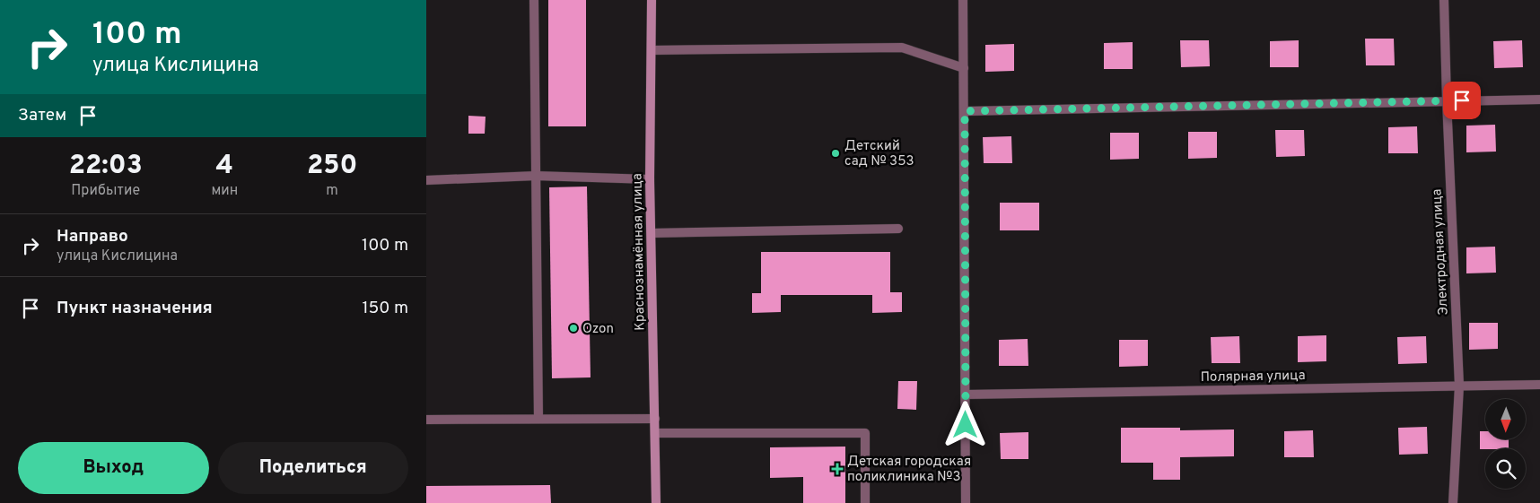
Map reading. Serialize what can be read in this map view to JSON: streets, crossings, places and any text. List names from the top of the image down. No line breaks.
{"streets":{"street":["Краснознамённая улица","Электродная улица","Полярная улица"]},"crossings":[["Электродная улица","Полярная улица"]],"places":{"other":["Детский сад № 353","Ozon"],"health":["Детская городская поликлиника №3"]},"north":"bottom","page":{"turn":["100 m","улица Кислицина"],"then":"Затем","eta":["22:03","Прибытие","4","мин","250","m"],"list":[{"name":"Направо","note":"улица Кислицина","value":"100 m"},{"name":"Пункт назначения","value":"150 m"}],"buttons":["Выход","Поделиться"]}}
